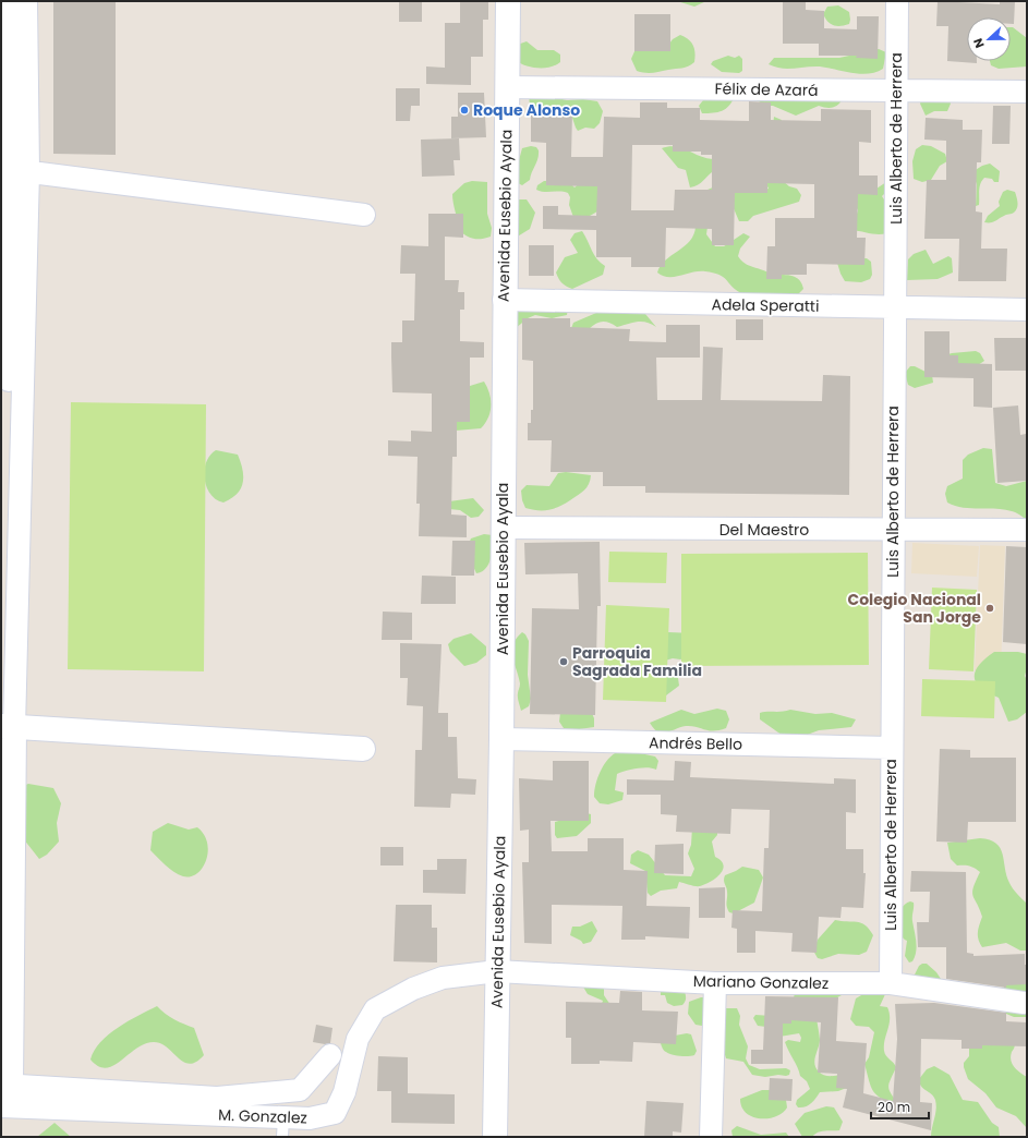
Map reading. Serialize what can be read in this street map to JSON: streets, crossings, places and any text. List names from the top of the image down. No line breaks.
{"streets":{"street":["Félix de Azará","Luis Alberto de Herrera","Avenida Eusebio Ayala","Adela Speratti","Del Maestro","Andrés Bello","Mariano Gonzalez","M. Gonzalez"]},"crossings":[["Félix de Azará","Luis Alberto de Herrera"],["Félix de Azará","Avenida Eusebio Ayala"],["Luis Alberto de Herrera","Adela Speratti"],["Luis Alberto de Herrera","Del Maestro"],["Luis Alberto de Herrera","Andrés Bello"],["Luis Alberto de Herrera","Mariano Gonzalez"],["Avenida Eusebio Ayala","Adela Speratti"],["Avenida Eusebio Ayala","Del Maestro"],["Avenida Eusebio Ayala","Andrés Bello"],["Avenida Eusebio Ayala","Mariano Gonzalez"],["Avenida Eusebio Ayala","M. Gonzalez"],["Mariano Gonzalez","M. Gonzalez"]],"places":["Roque Alonso","Colegio Nacional San Jorge","Parroquia Sagrada Familia"],"scale_bar":"20 m","north":"left"}
